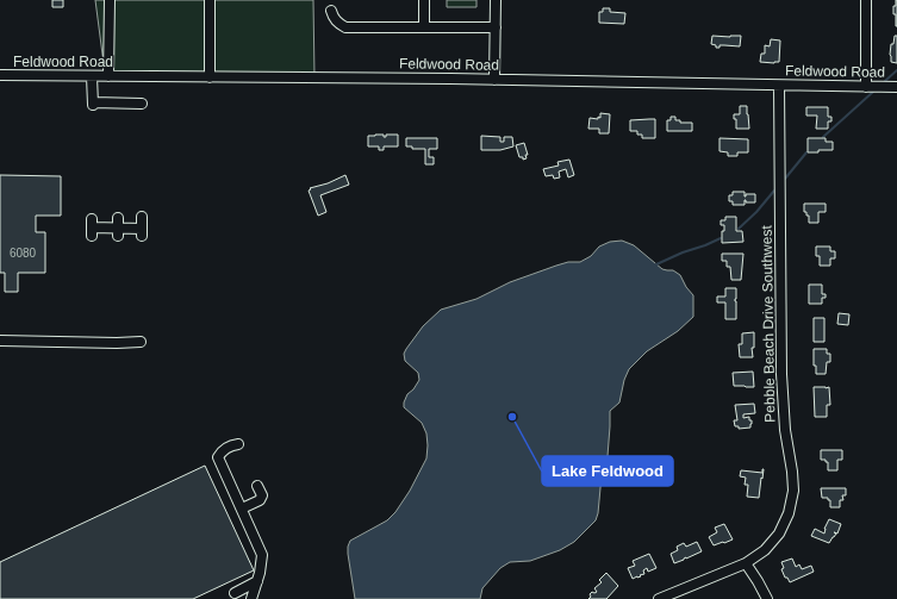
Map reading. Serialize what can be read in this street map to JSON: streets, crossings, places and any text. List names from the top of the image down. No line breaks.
{"streets":{"street":["Feldwood Road","Pebble Beach Drive Southwest"]},"crossings":[["Feldwood Road","Pebble Beach Drive Southwest"]],"places":["Lake Feldwood"],"house_numbers":["6080"]}
